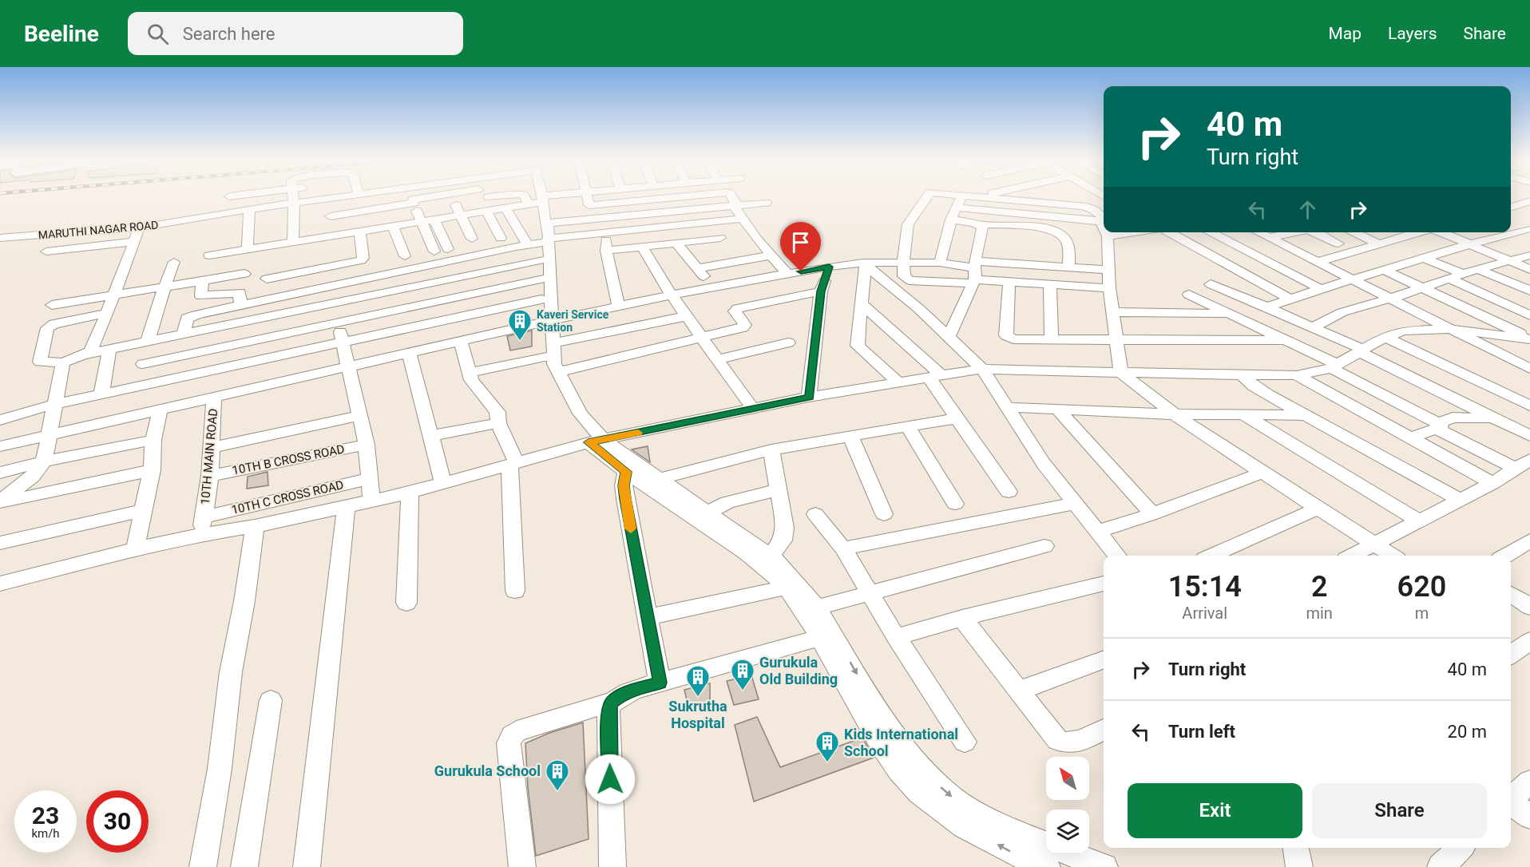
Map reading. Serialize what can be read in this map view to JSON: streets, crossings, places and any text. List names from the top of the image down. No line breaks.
{"streets":{"street":["MARUTHI NAGAR ROAD","10TH MAIN ROAD","10TH B CROSS ROAD","10TH C CROSS ROAD"]},"crossings":[["10TH MAIN ROAD","10TH B CROSS ROAD"],["10TH MAIN ROAD","10TH C CROSS ROAD"]],"places":{"building":["Kaveri Service Station","Gurukula Old Building","Sukrutha Hospital","Kids International School","Gurukula School"]},"north":"top left","page":{"header":"Beeline","search":"Search here","nav":["Map","Layers","Share"],"turn":["40 m","Turn right"],"eta":["15:14","Arrival","2","min","620","m"],"list":[{"name":"Turn right","value":"40 m"},{"name":"Turn left","value":"20 m"}],"buttons":["Exit","Share"],"speed":"23 km/h","limit":"30"}}
